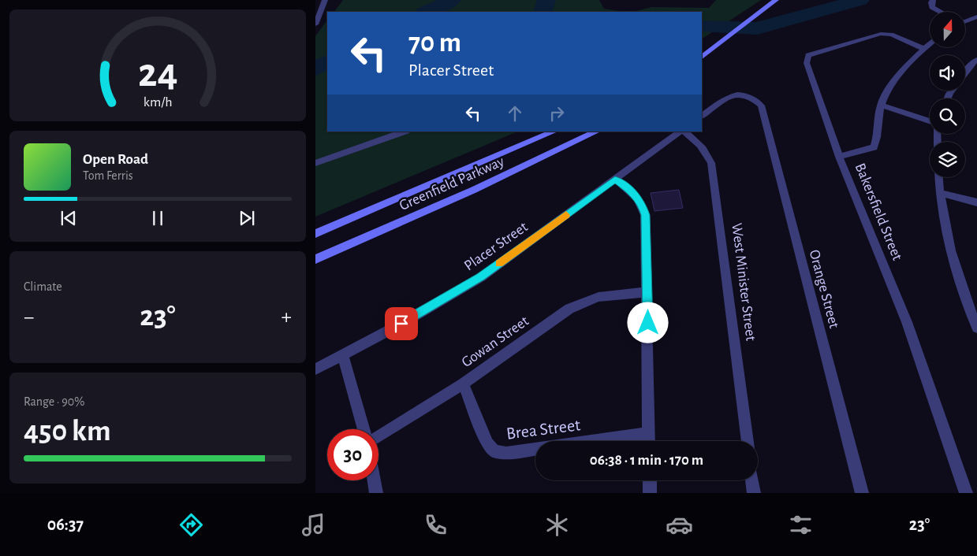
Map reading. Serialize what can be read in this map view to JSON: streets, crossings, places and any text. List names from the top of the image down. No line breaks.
{"streets":{"main road":["Greenfield Parkway"],"street":["Bakersfield Street","Placer Street","West Minister Street","Orange Street","Gowan Street","Brea Street"]},"crossings":[["Gowan Street","Brea Street"]],"north":"top","page":{"turn":["70 m","Placer Street"],"song":["Open Road","Tom Ferris"],"tile":["Climate",["Range · 90%","450 km"]],"heat":["−","23°","+"],"limit":"30","trip":"06:38 · 1 min · 170 m","tabs":["06:37","23°"],"gauge":["24","km/h"]}}
